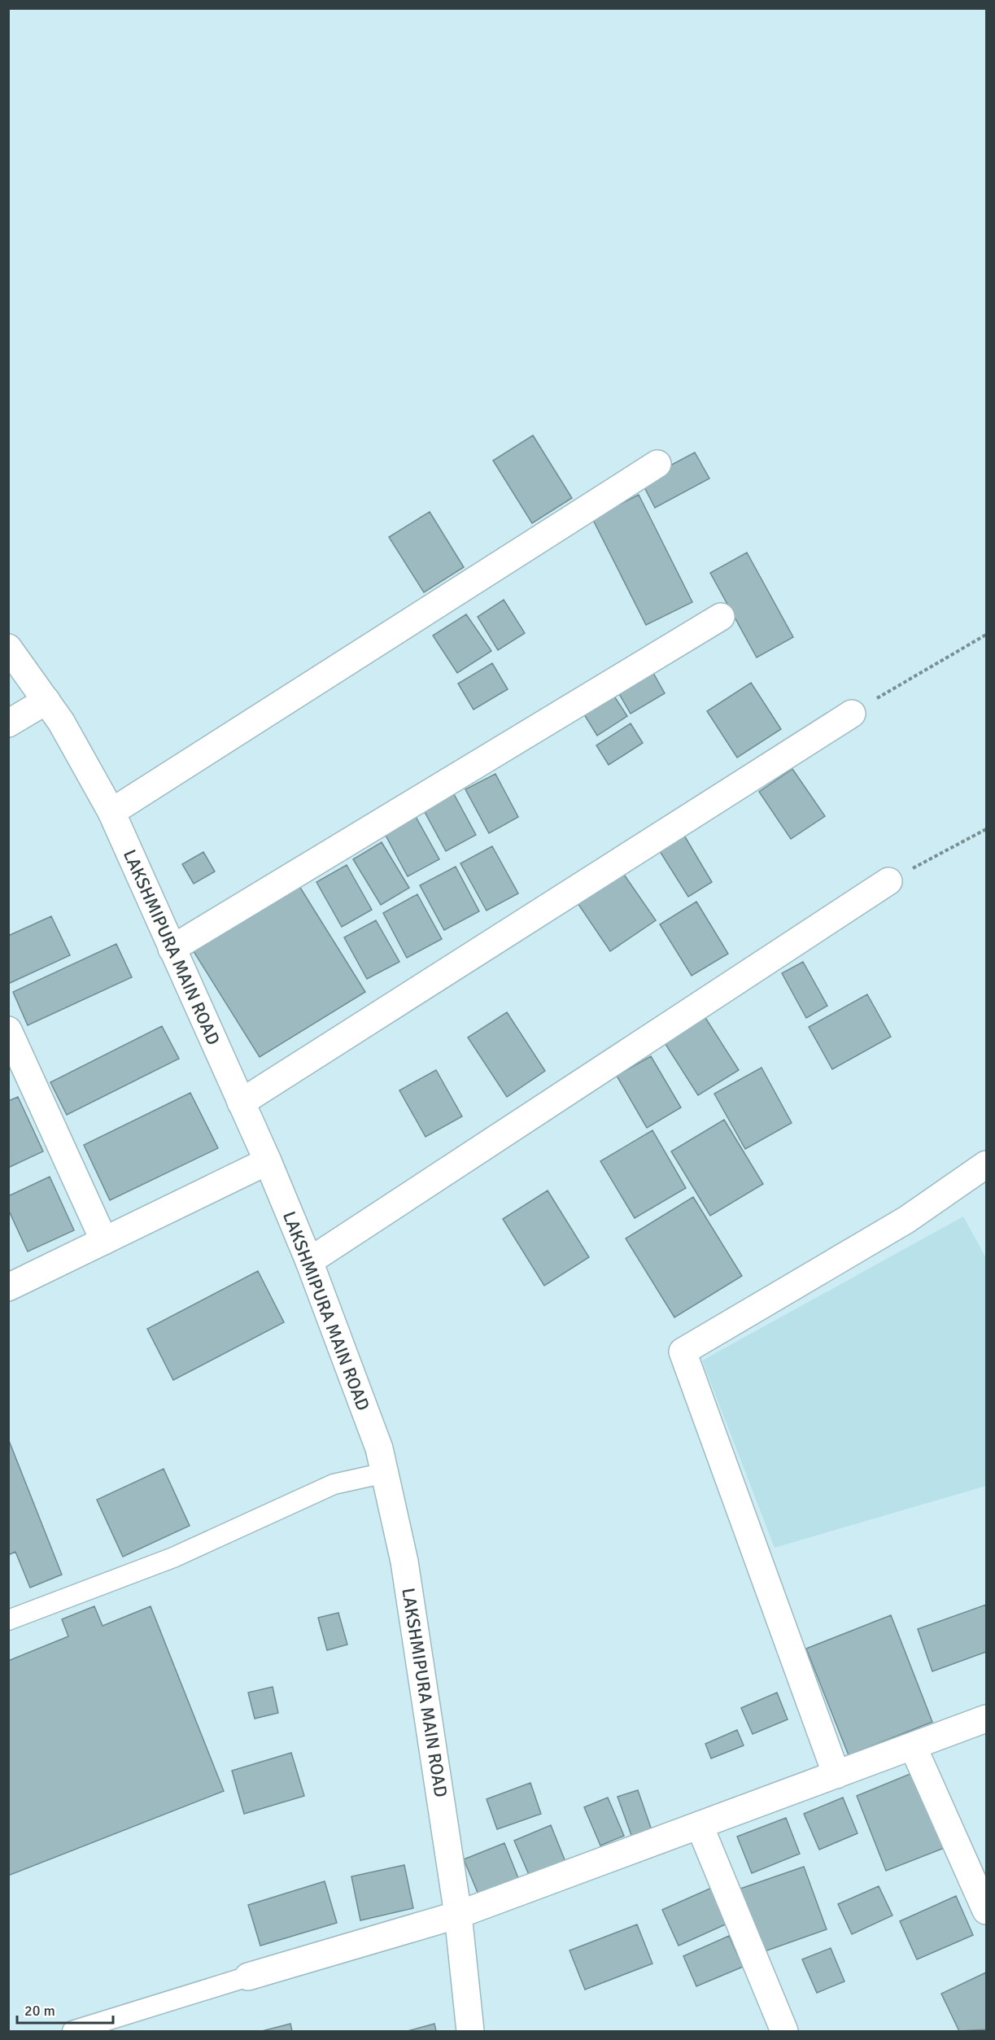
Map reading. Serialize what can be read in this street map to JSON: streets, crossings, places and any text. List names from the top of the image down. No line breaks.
{"streets":{"street":["LAKSHMIPURA MAIN ROAD"]},"scale_bar":"20 m"}
